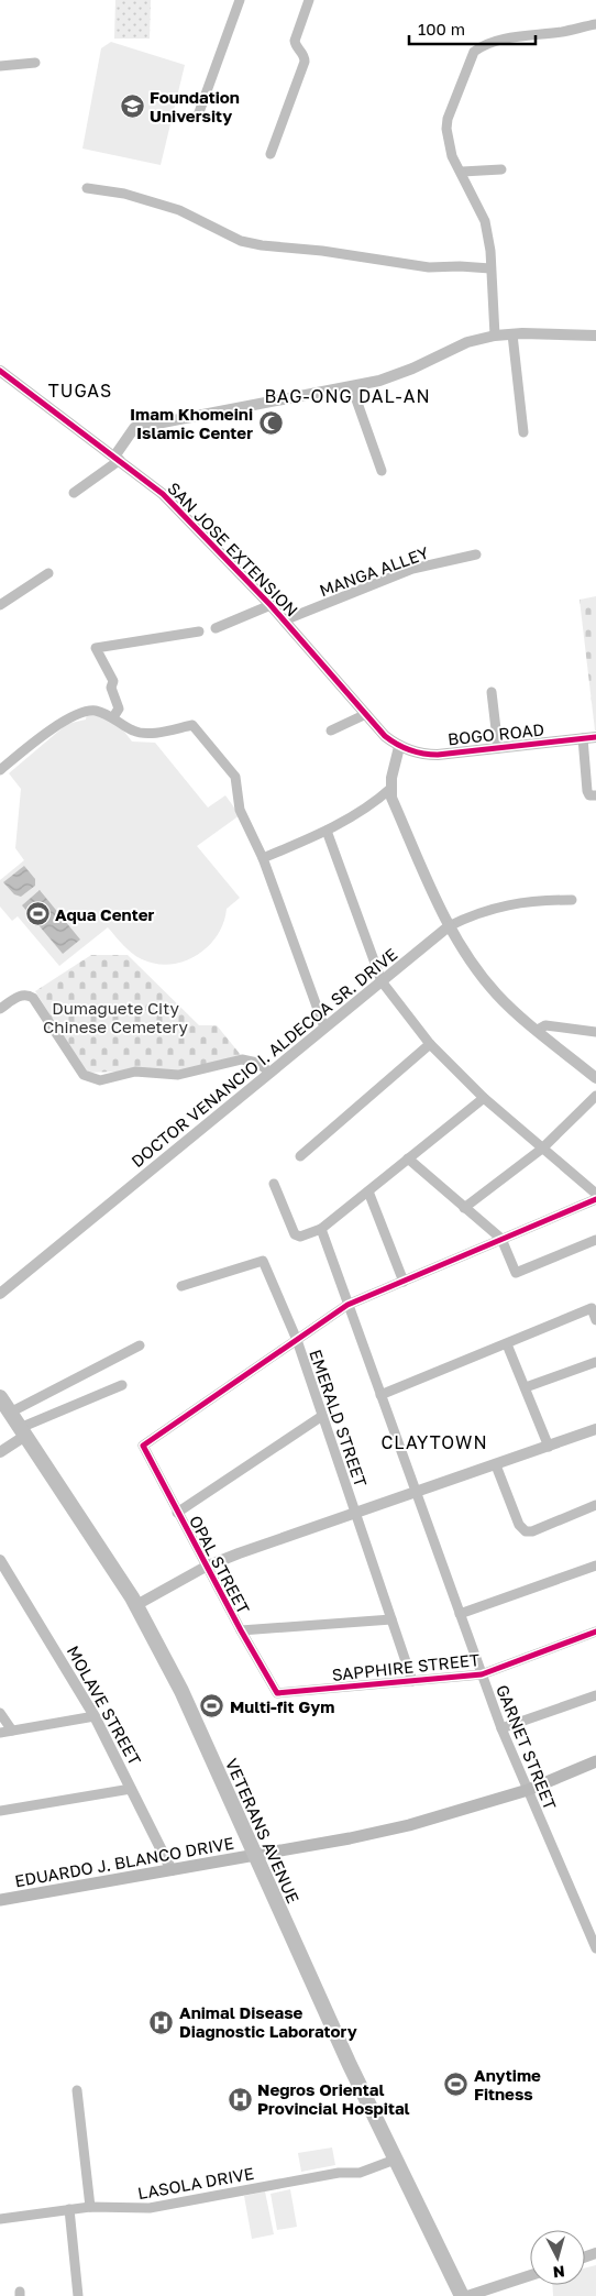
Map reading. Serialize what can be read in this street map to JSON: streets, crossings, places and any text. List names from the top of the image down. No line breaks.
{"streets":{"highway":["VETERANS AVENUE"],"main road":["EDUARDO J. BLANCO DRIVE"],"street":["SAN JOSE EXTENSION","MANGA ALLEY","BOGO ROAD","DOCTOR VENANCIO I. ALDECOA SR. DRIVE","EMERALD STREET","OPAL STREET","SAPPHIRE STREET","MOLAVE STREET","GARNET STREET","LASOLA DRIVE"]},"crossings":[["SAN JOSE EXTENSION","MANGA ALLEY"],["SAN JOSE EXTENSION","BOGO ROAD"],["EMERALD STREET","OPAL STREET"],["EMERALD STREET","SAPPHIRE STREET"],["OPAL STREET","SAPPHIRE STREET"],["SAPPHIRE STREET","GARNET STREET"],["MOLAVE STREET","EDUARDO J. BLANCO DRIVE"],["GARNET STREET","EDUARDO J. BLANCO DRIVE"],["VETERANS AVENUE","EDUARDO J. BLANCO DRIVE"],["VETERANS AVENUE","LASOLA DRIVE"]],"districts":["TUGAS","BAG-ONG DAL-AN","CLAYTOWN"],"parks":["Dumaguete City Chinese Cemetery"],"places":{"school or university":["Foundation University"],"mosque":["Imam Khomeini Islamic Center"],"sports":["Aqua Center","Multi-fit Gym","Anytime Fitness"],"hospital":["Animal Disease Diagnostic Laboratory","Negros Oriental Provincial Hospital"]},"scale_bar":"100 m","north":"bottom"}
